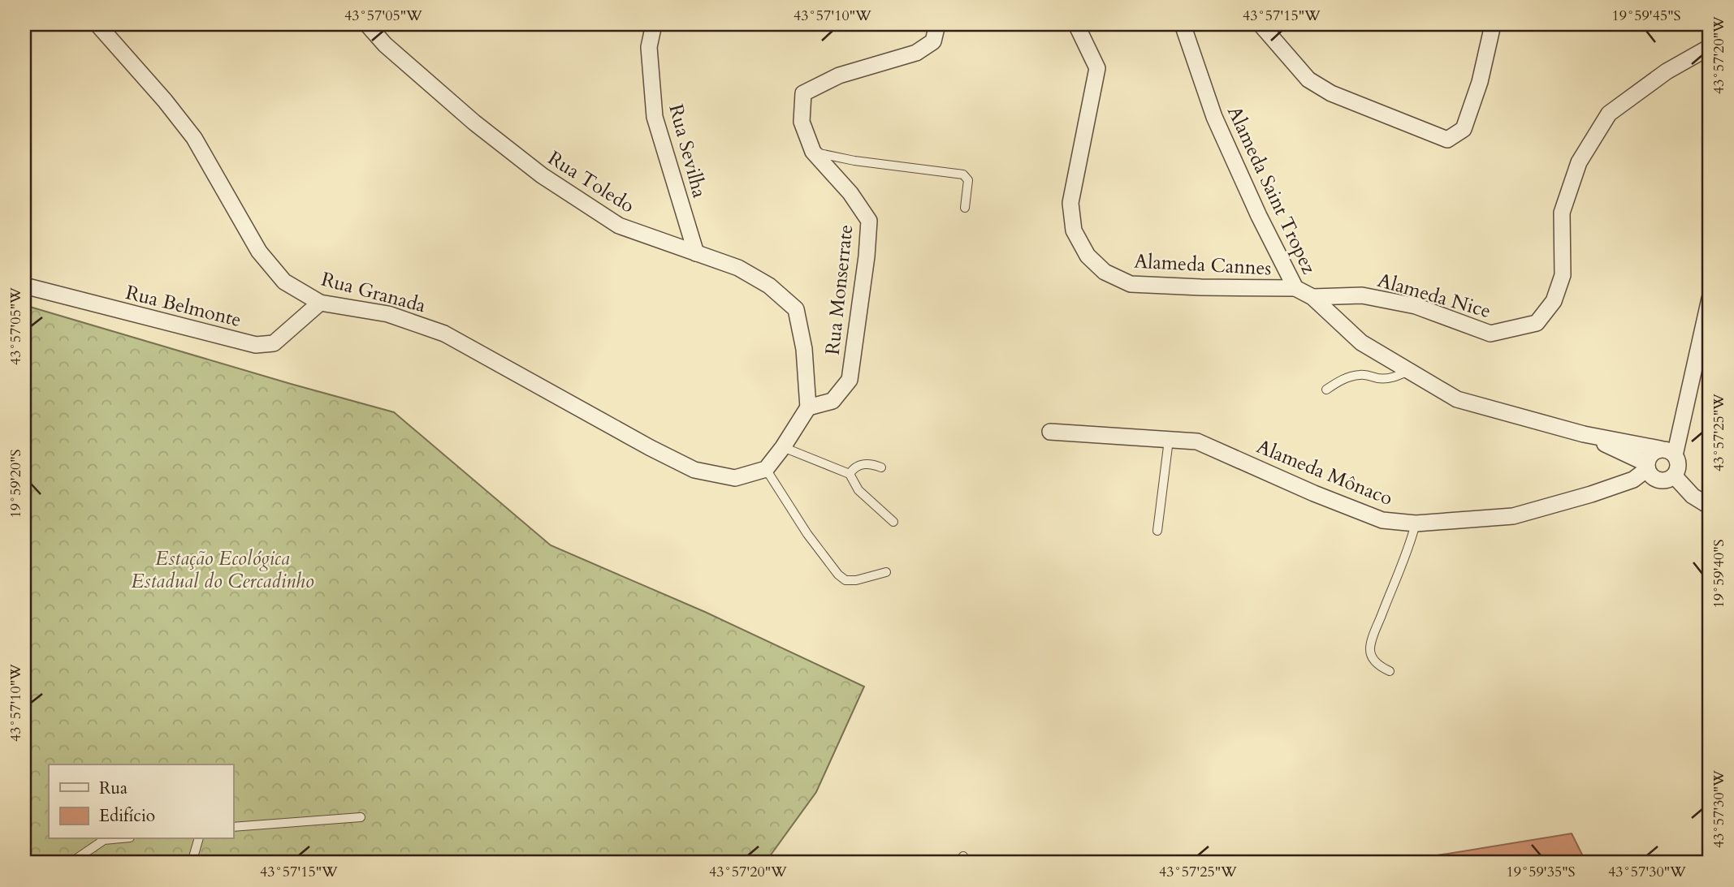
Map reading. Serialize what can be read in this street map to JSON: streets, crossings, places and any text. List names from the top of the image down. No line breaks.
{"streets":{"street":["Rua Sevilha","Rua Toledo","Alameda Saint Tropez","Alameda Cannes","Rua Monserrate","Rua Granada","Alameda Nice","Rua Belmonte","Alameda Mônaco"]},"crossings":[["Rua Sevilha","Rua Toledo"],["Rua Toledo","Rua Monserrate"],["Alameda Saint Tropez","Alameda Cannes"],["Alameda Saint Tropez","Alameda Nice"],["Alameda Saint Tropez","Alameda Mônaco"],["Rua Granada","Rua Belmonte"]],"parks":["Estação Ecológica Estadual do Cercadinho"],"legend":["Rua","Edifício"],"coordinates":["43°57'05\"W","43°57'10\"W","43°57'15\"W","19°59'45\"S","43°57'20\"W","43°57'25\"W","19°59'20\"S","19°59'40\"S","43°57'30\"W","19°59'35\"S"]}
